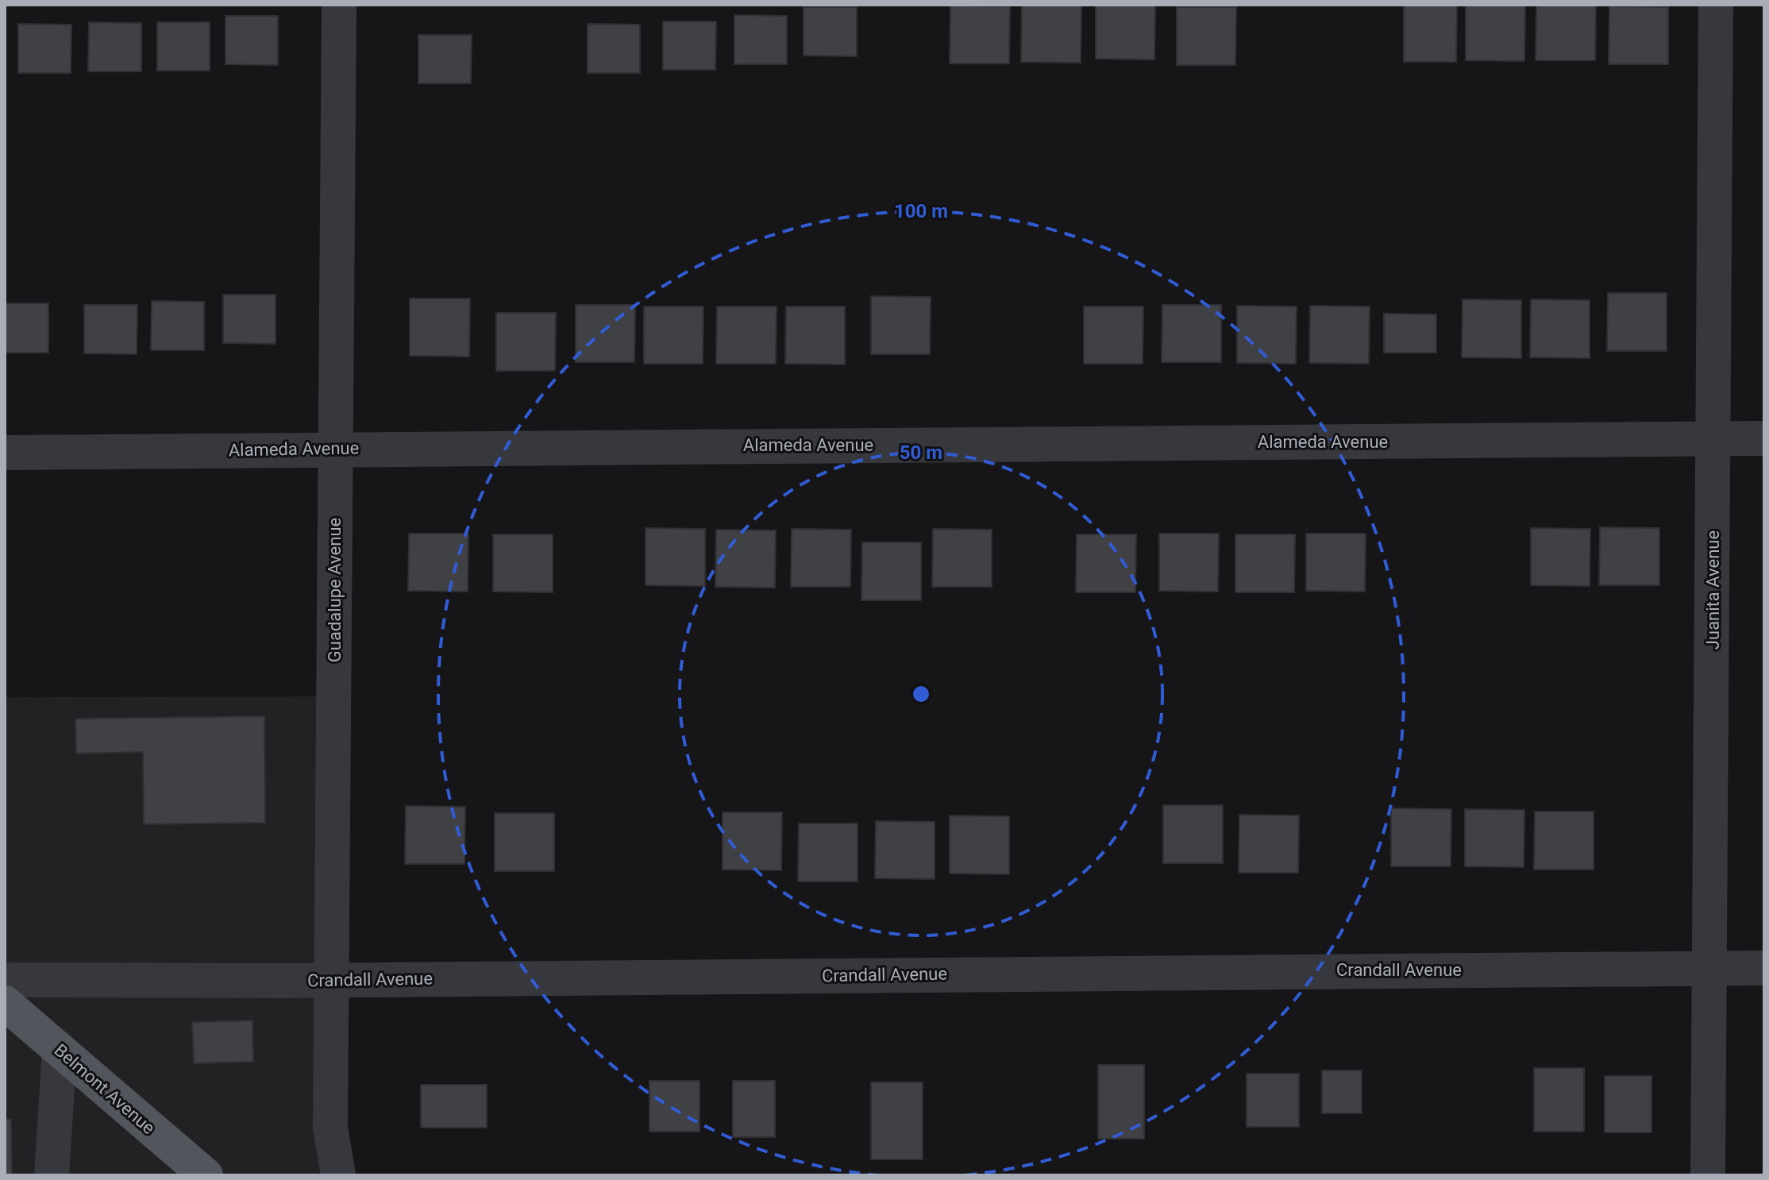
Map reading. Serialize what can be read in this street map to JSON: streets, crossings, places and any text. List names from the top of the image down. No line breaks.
{"streets":{"main road":["Belmont Avenue"],"street":["Alameda Avenue","Guadalupe Avenue","Juanita Avenue","Crandall Avenue"]},"crossings":[["Alameda Avenue","Guadalupe Avenue"],["Alameda Avenue","Juanita Avenue"],["Guadalupe Avenue","Crandall Avenue"],["Juanita Avenue","Crandall Avenue"]],"rings":["100 m","50 m"]}
